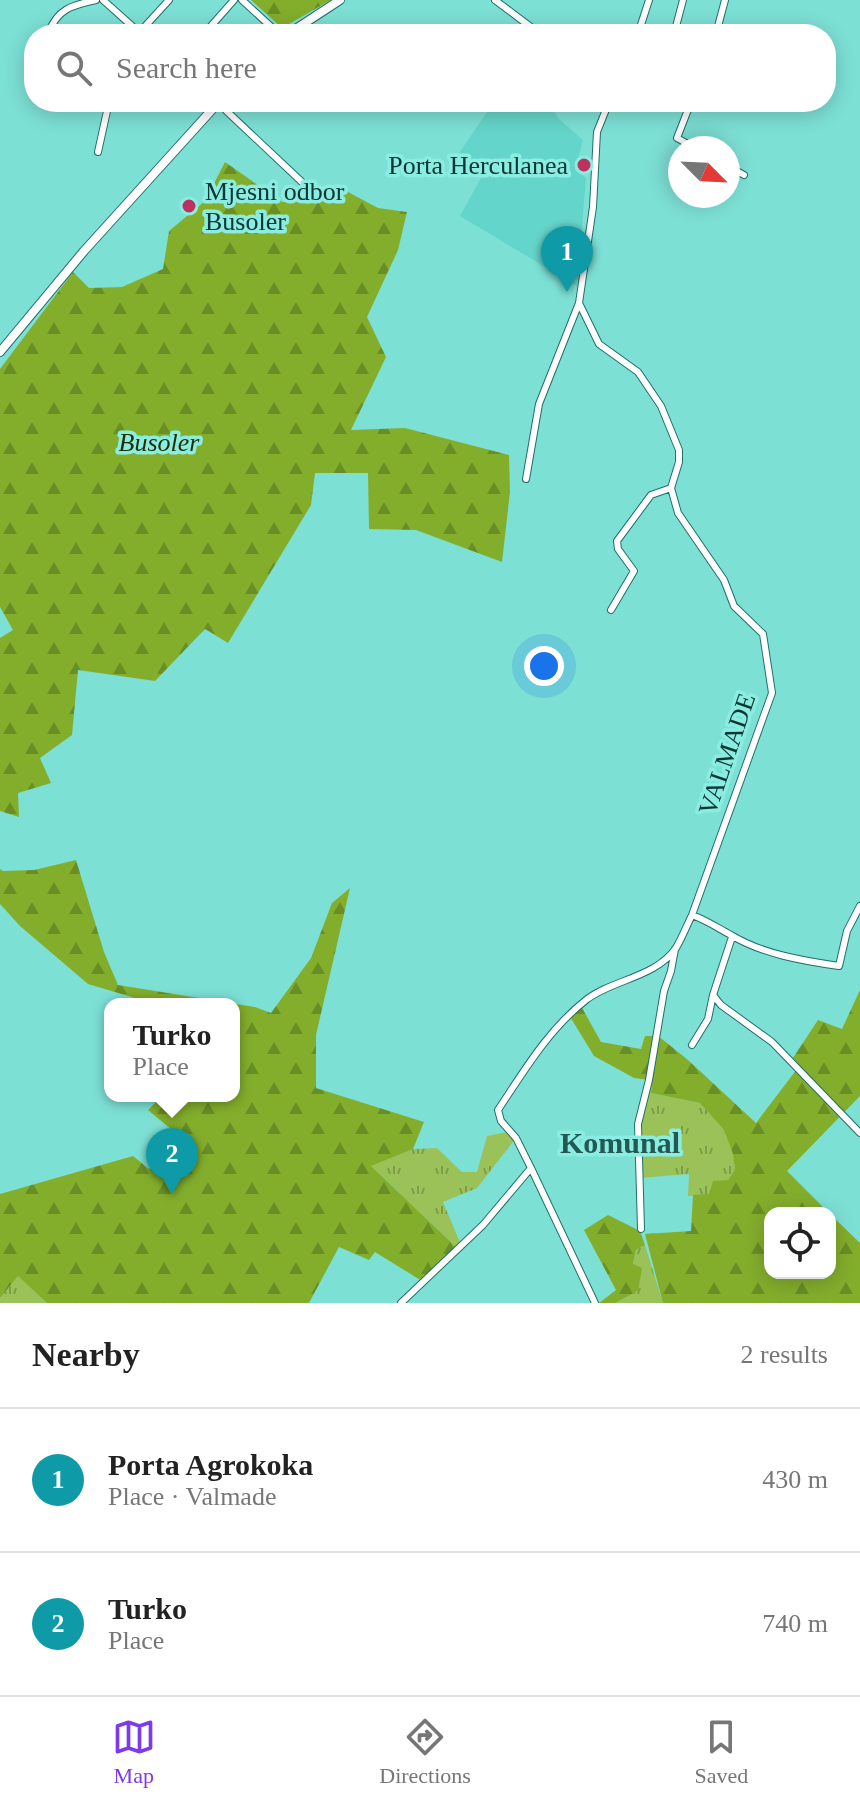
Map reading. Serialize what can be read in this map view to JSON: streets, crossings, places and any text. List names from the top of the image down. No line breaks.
{"streets":{"street":["VALMADE"]},"districts":["Komunal"],"parks":["Busoler"],"places":["Porta Herculanea","Mjesni odbor Busoler"],"north":"bottom right","page":{"search":"Search here","pins":["1","2"],"popup":["Turko","Place"],"heading":["Nearby","2 results"],"list":[{"mark":"1","name":"Porta Agrokoka","note":"Place · Valmade","value":"430 m"},{"mark":"2","name":"Turko","note":"Place","value":"740 m"}],"nav":["Map","Directions","Saved"]}}
